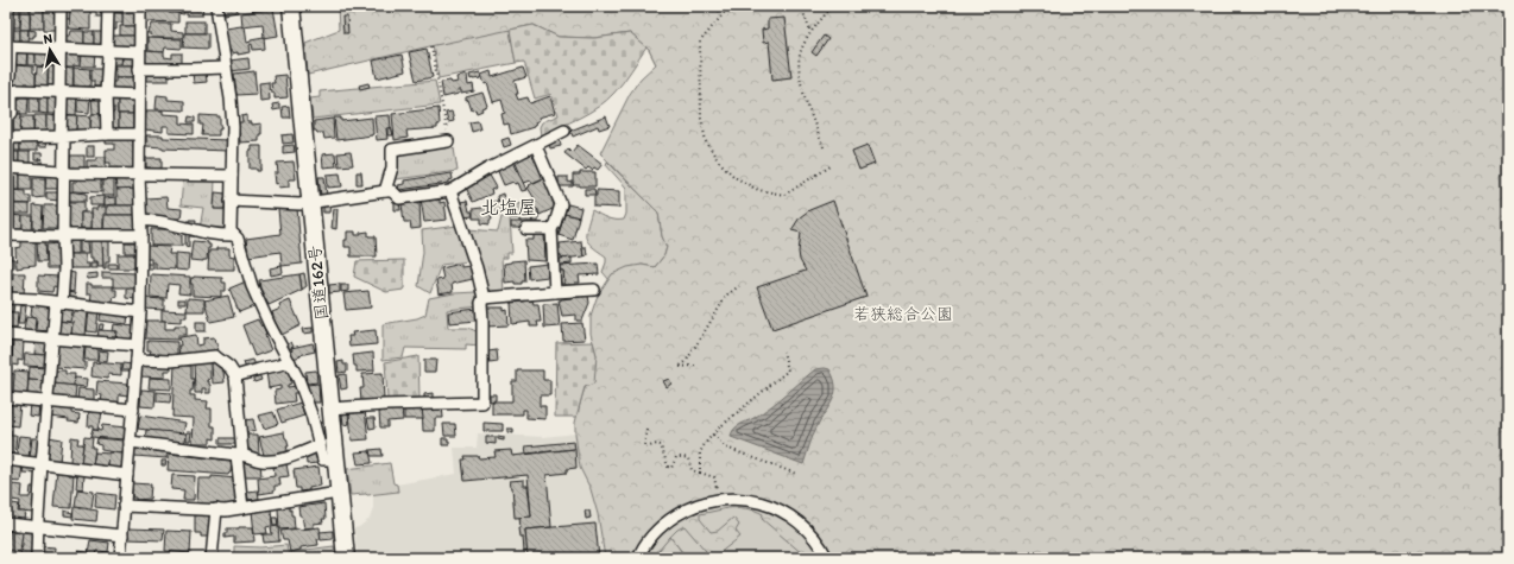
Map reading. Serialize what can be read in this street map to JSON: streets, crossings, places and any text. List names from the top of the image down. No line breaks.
{"streets":{"highway":["国道162号"]},"districts":["北塩屋"],"parks":["若狭総合公園"],"north":"top"}
